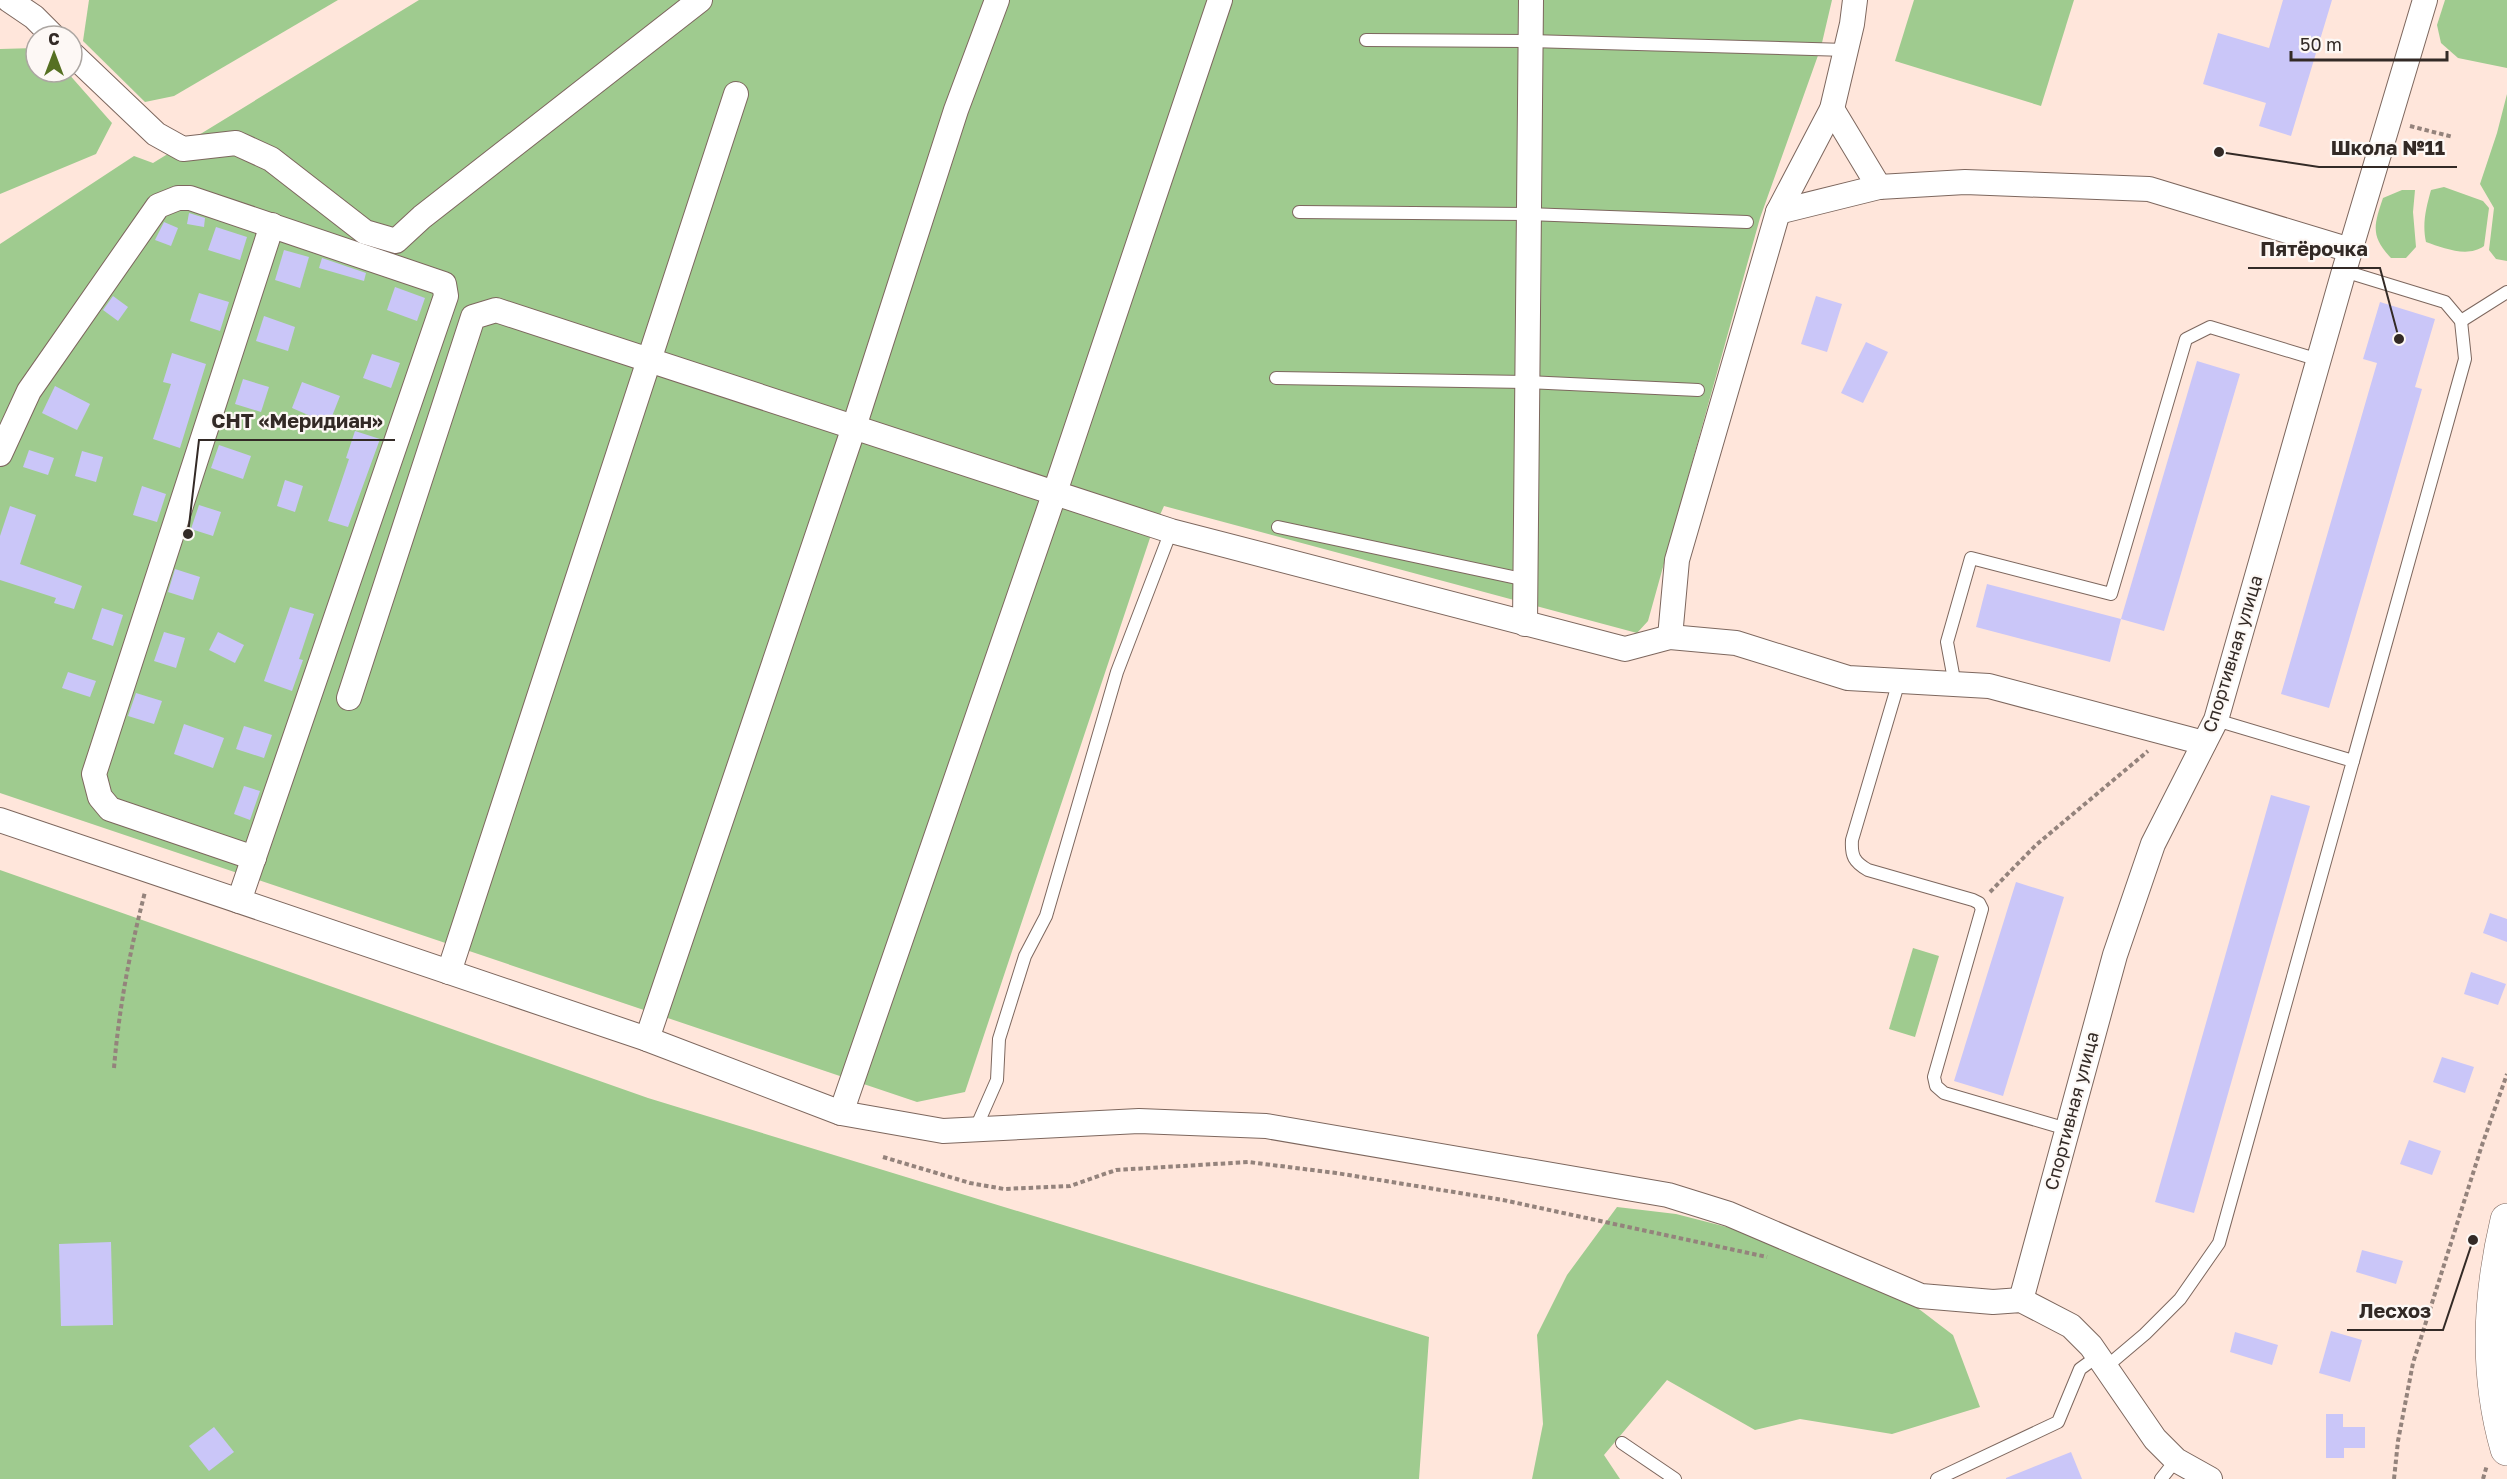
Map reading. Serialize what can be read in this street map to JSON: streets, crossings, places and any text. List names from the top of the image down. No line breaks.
{"streets":{"street":["Спортивная улица"]},"places":["Школа №11","Пятёрочка","СНТ «Меридиан»","Лесхоз"],"scale_bar":"50 m","north":"top"}
